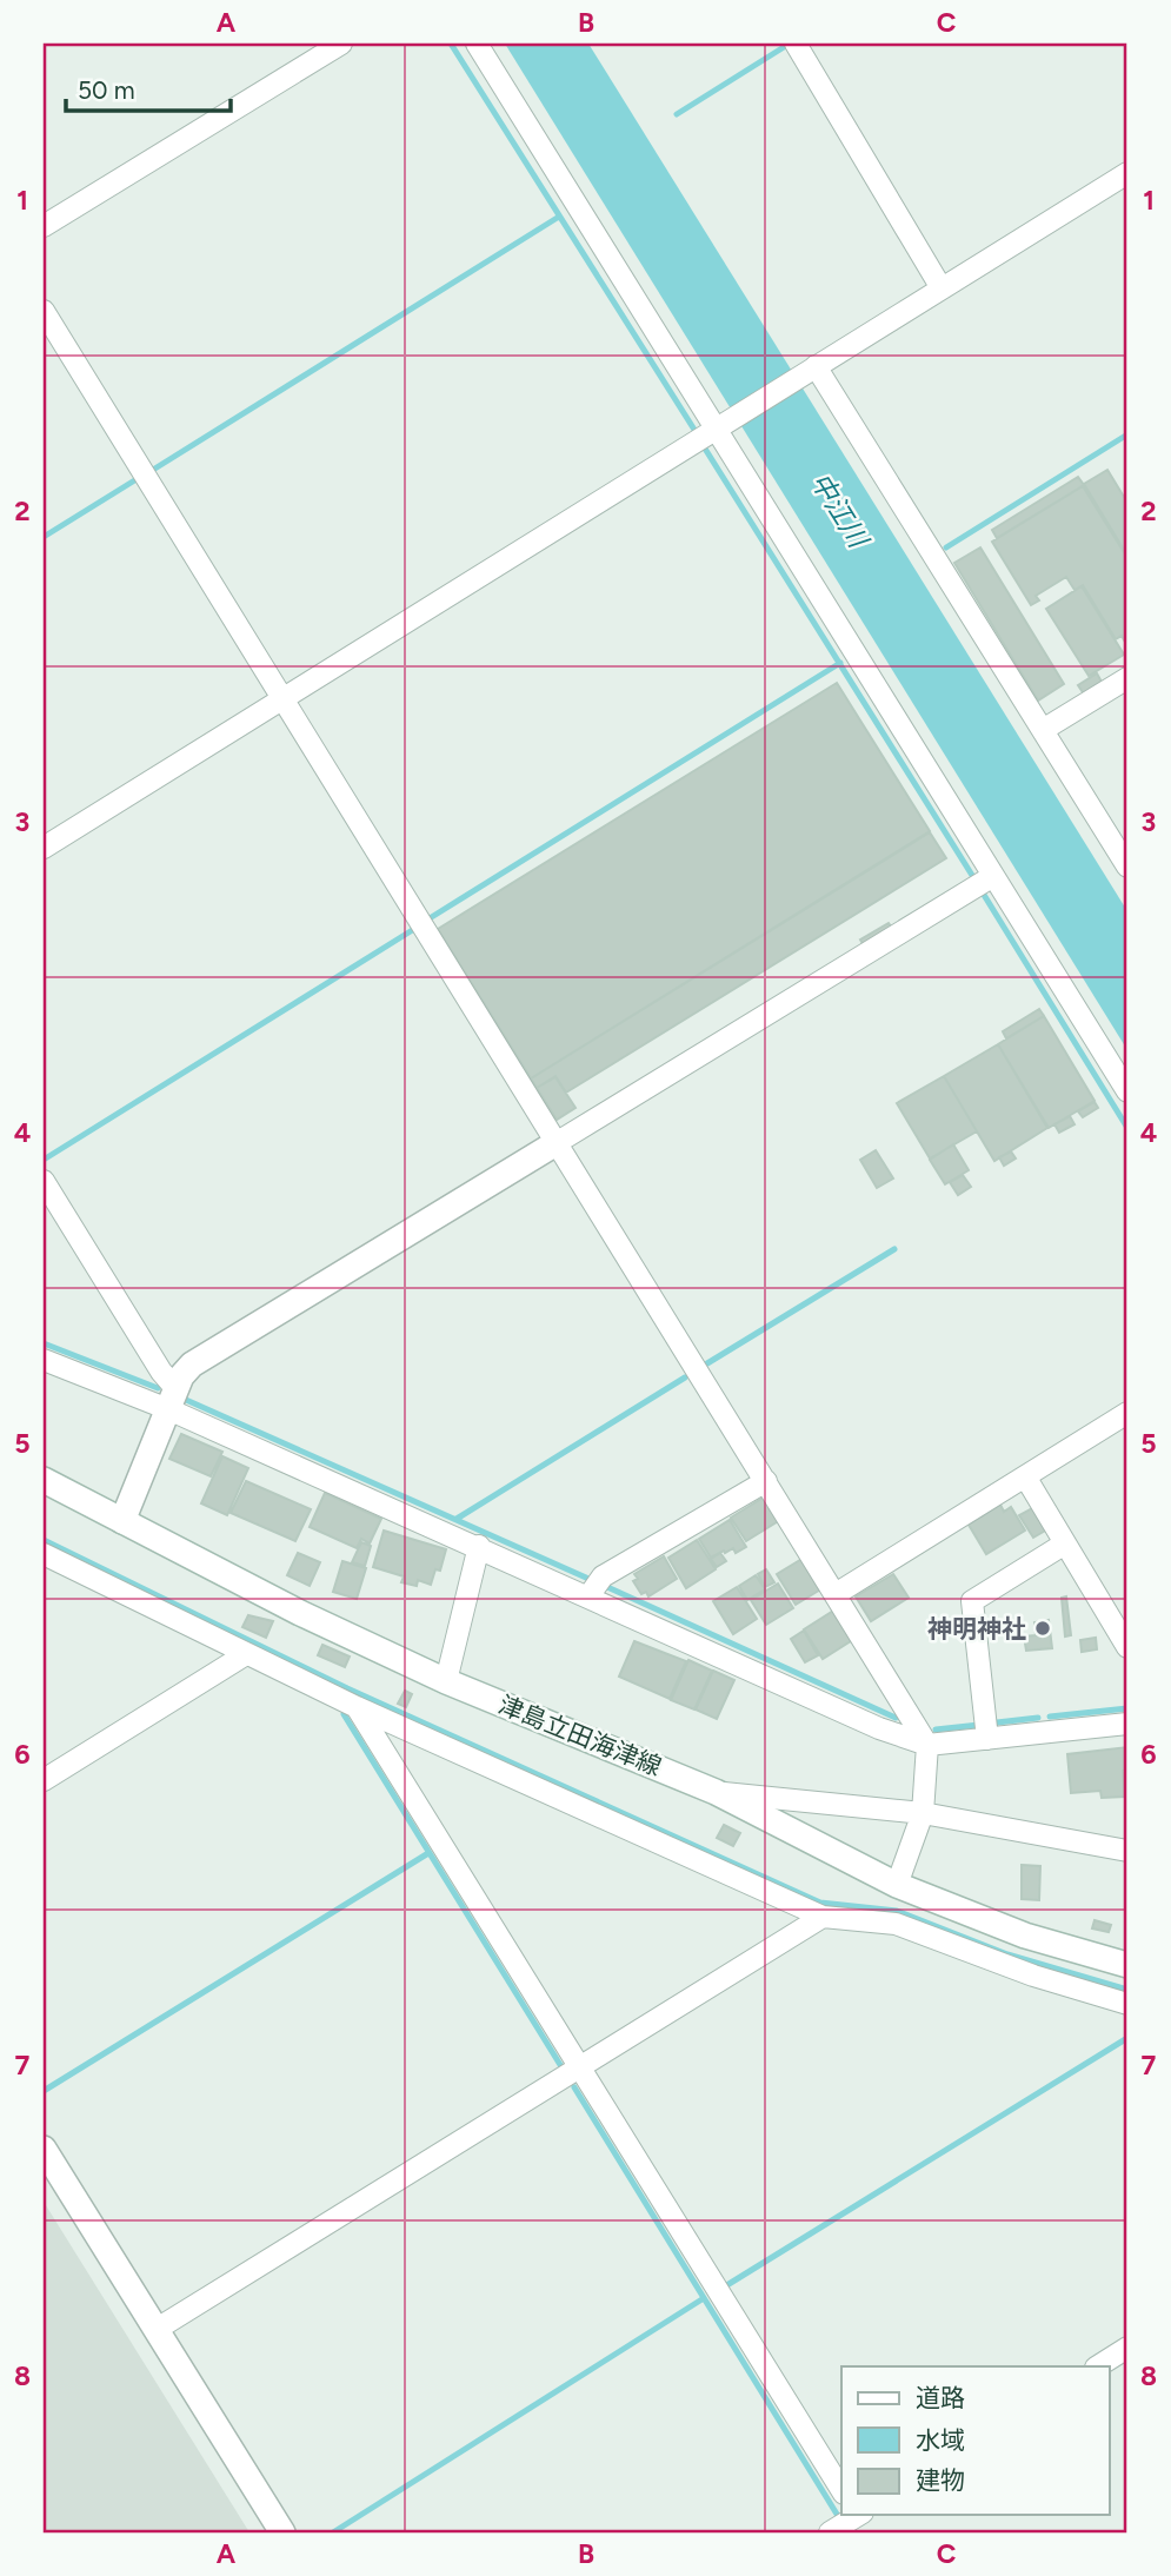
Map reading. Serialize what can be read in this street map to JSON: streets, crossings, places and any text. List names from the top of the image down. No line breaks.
{"streets":{"main road":["津島立田海津線"]},"water":["中江川"],"places":["神明神社"],"legend":["道路","水域","建物"],"scale_bar":"50 m","grid":{"columns":["A","B","C"],"rows":["1","2","3","4","5","6","7","8"]}}
